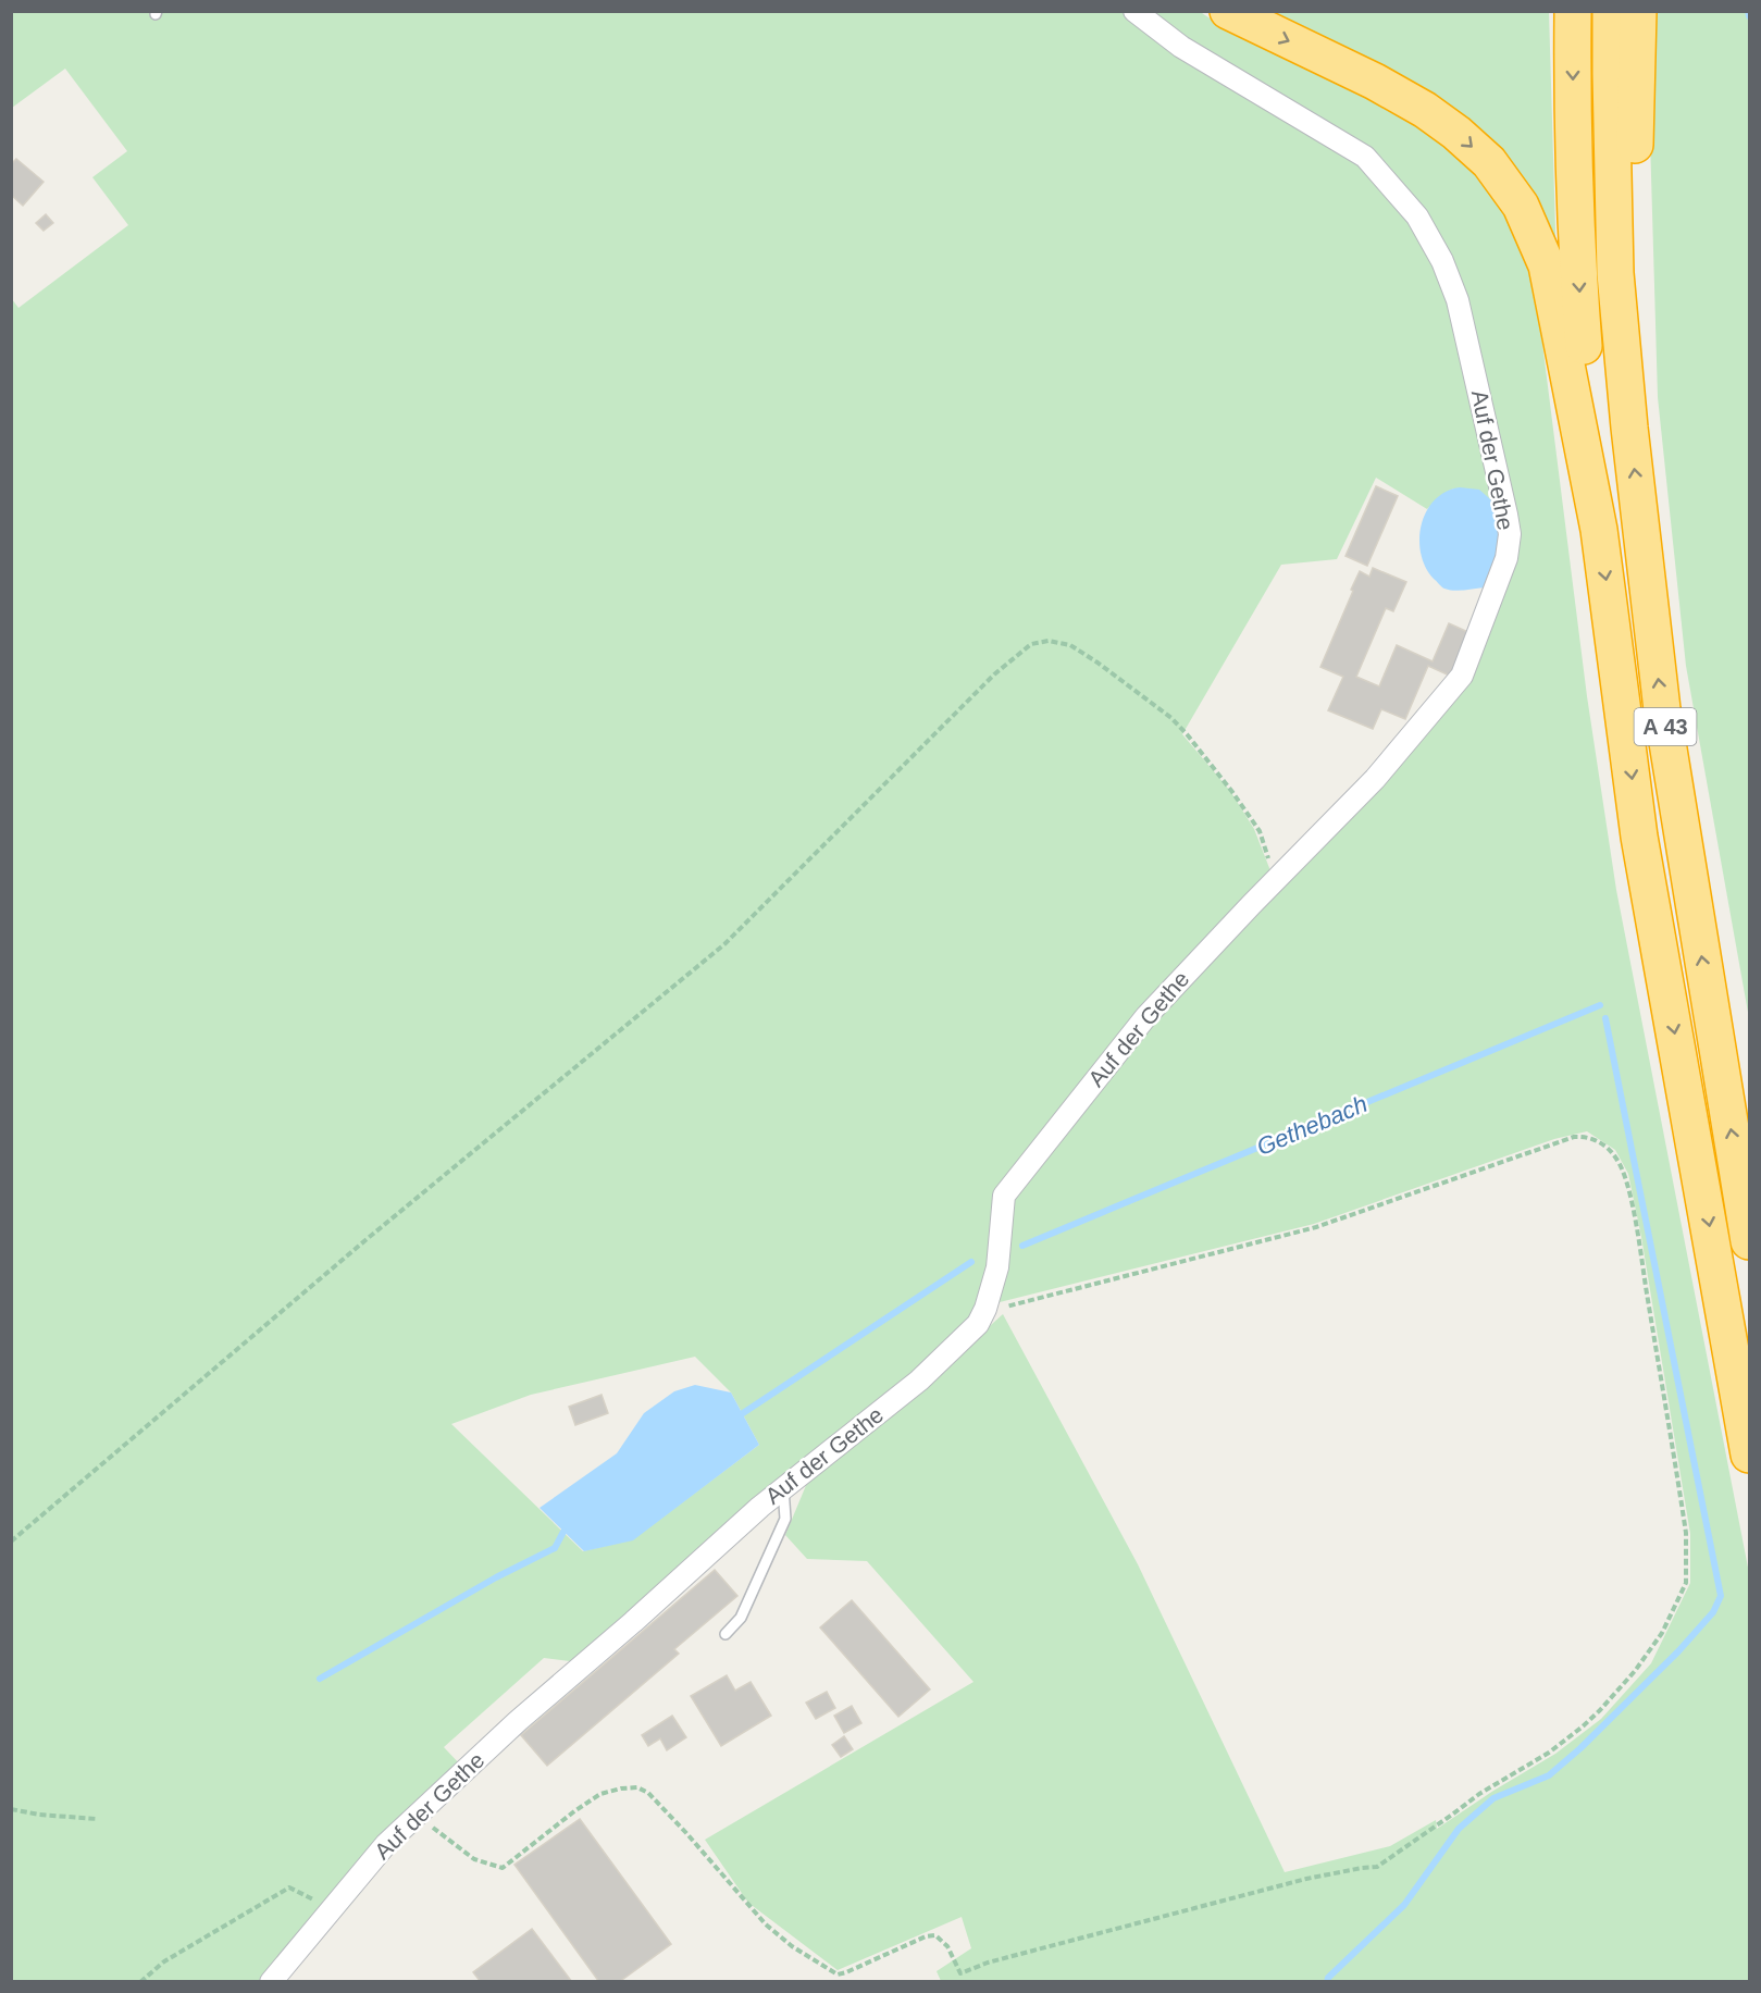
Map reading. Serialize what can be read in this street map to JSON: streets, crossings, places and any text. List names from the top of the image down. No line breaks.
{"streets":{"highway":["A 43"],"street":["Auf der Gethe"]},"water":["Gethebach"]}
